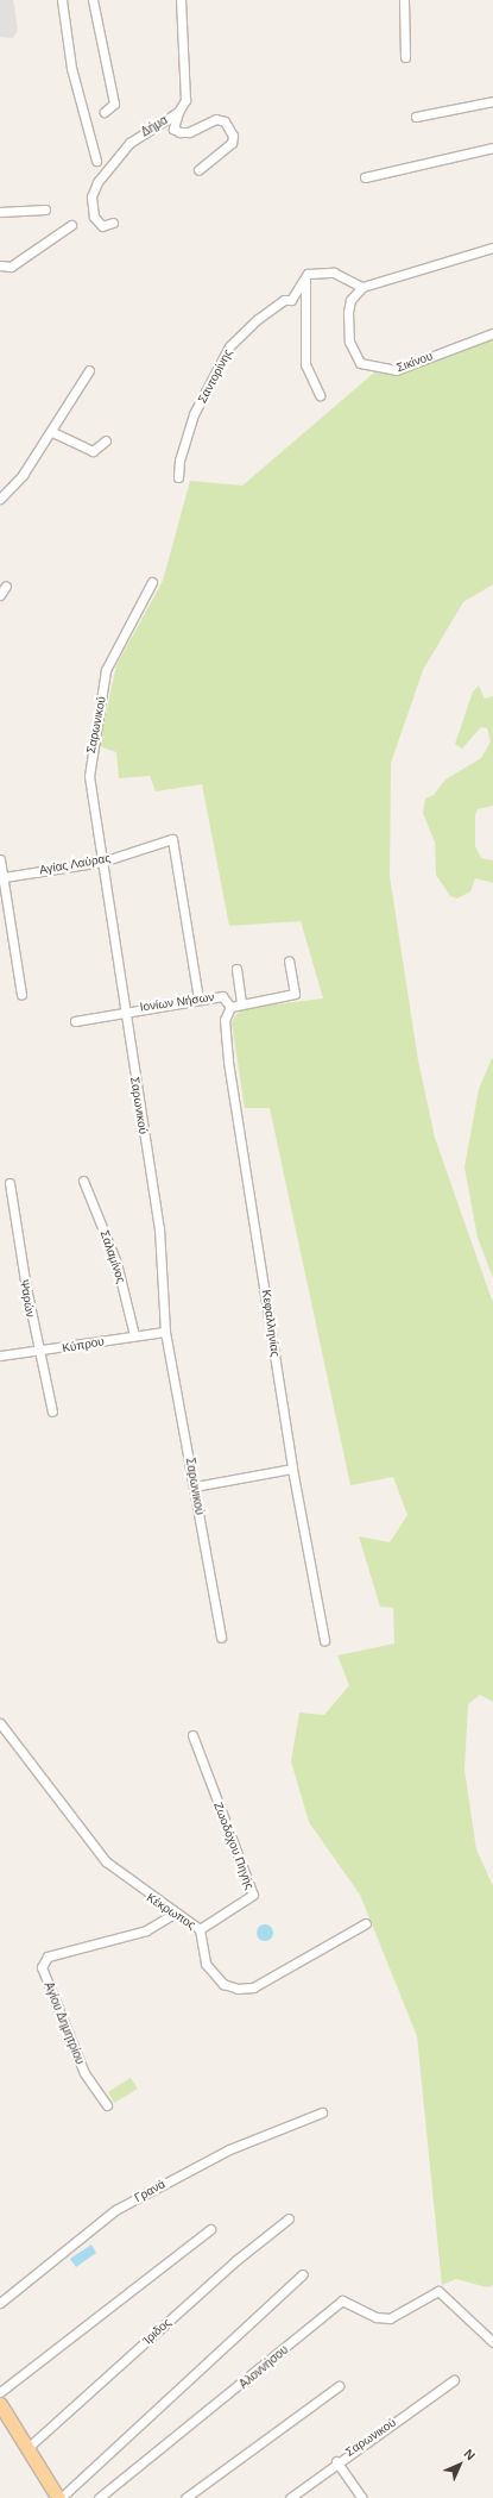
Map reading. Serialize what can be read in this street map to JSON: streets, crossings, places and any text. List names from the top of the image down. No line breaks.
{"streets":{"street":["Δήμα","Σικίνου","Σαντορίνης","Σαρωνικού","Αγίας Λαύρας","Ιονίων Νήσων","Σαλαμίνος","Ψαρών","Κεφαλληνίας","Κύπρου","Ζωοδόχου Πηγής","Κέκρωπος","Αγίου Δημητρίου","Γρανά","Ίριδος","Αλοννήσου"]},"crossings":[["Σαρωνικού","Αγίας Λαύρας"],["Σαρωνικού","Ιονίων Νήσων"],["Σαρωνικού","Κύπρου"],["Αγίας Λαύρας","Ιονίων Νήσων"],["Ιονίων Νήσων","Κεφαλληνίας"],["Σαλαμίνος","Κύπρου"],["Ψαρών","Κύπρου"],["Ζωοδόχου Πηγής","Κέκρωπος"],["Κέκρωπος","Αγίου Δημητρίου"]],"north":"top right"}
